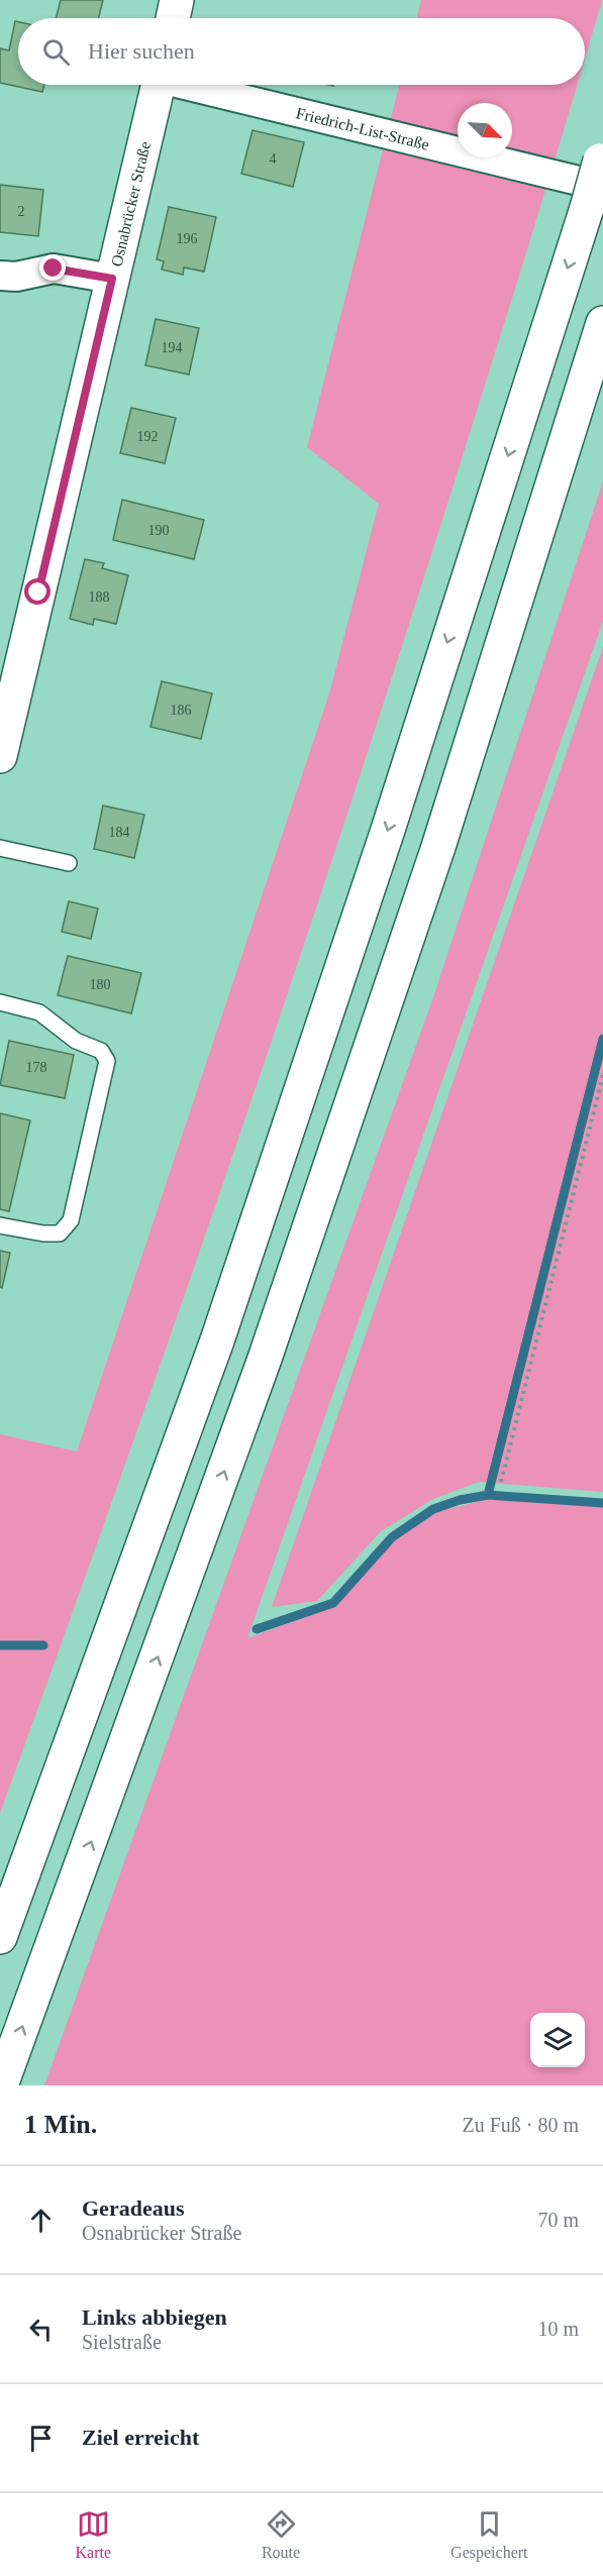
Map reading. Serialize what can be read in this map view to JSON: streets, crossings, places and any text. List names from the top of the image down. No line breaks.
{"streets":{"main road":["Osnabrücker Straße"],"street":["Friedrich-List-Straße"]},"house_numbers":["4","2","196","194","192","190","188","186","184","180","178"],"north":"bottom right","page":{"search":"Hier suchen","heading":["1 Min.","Zu Fuß · 80 m"],"list":[["Geradeaus","Osnabrücker Straße","70 m"],["Links abbiegen","Sielstraße","10 m"],"Ziel erreicht"],"nav":["Karte","Route","Gespeichert"]}}
